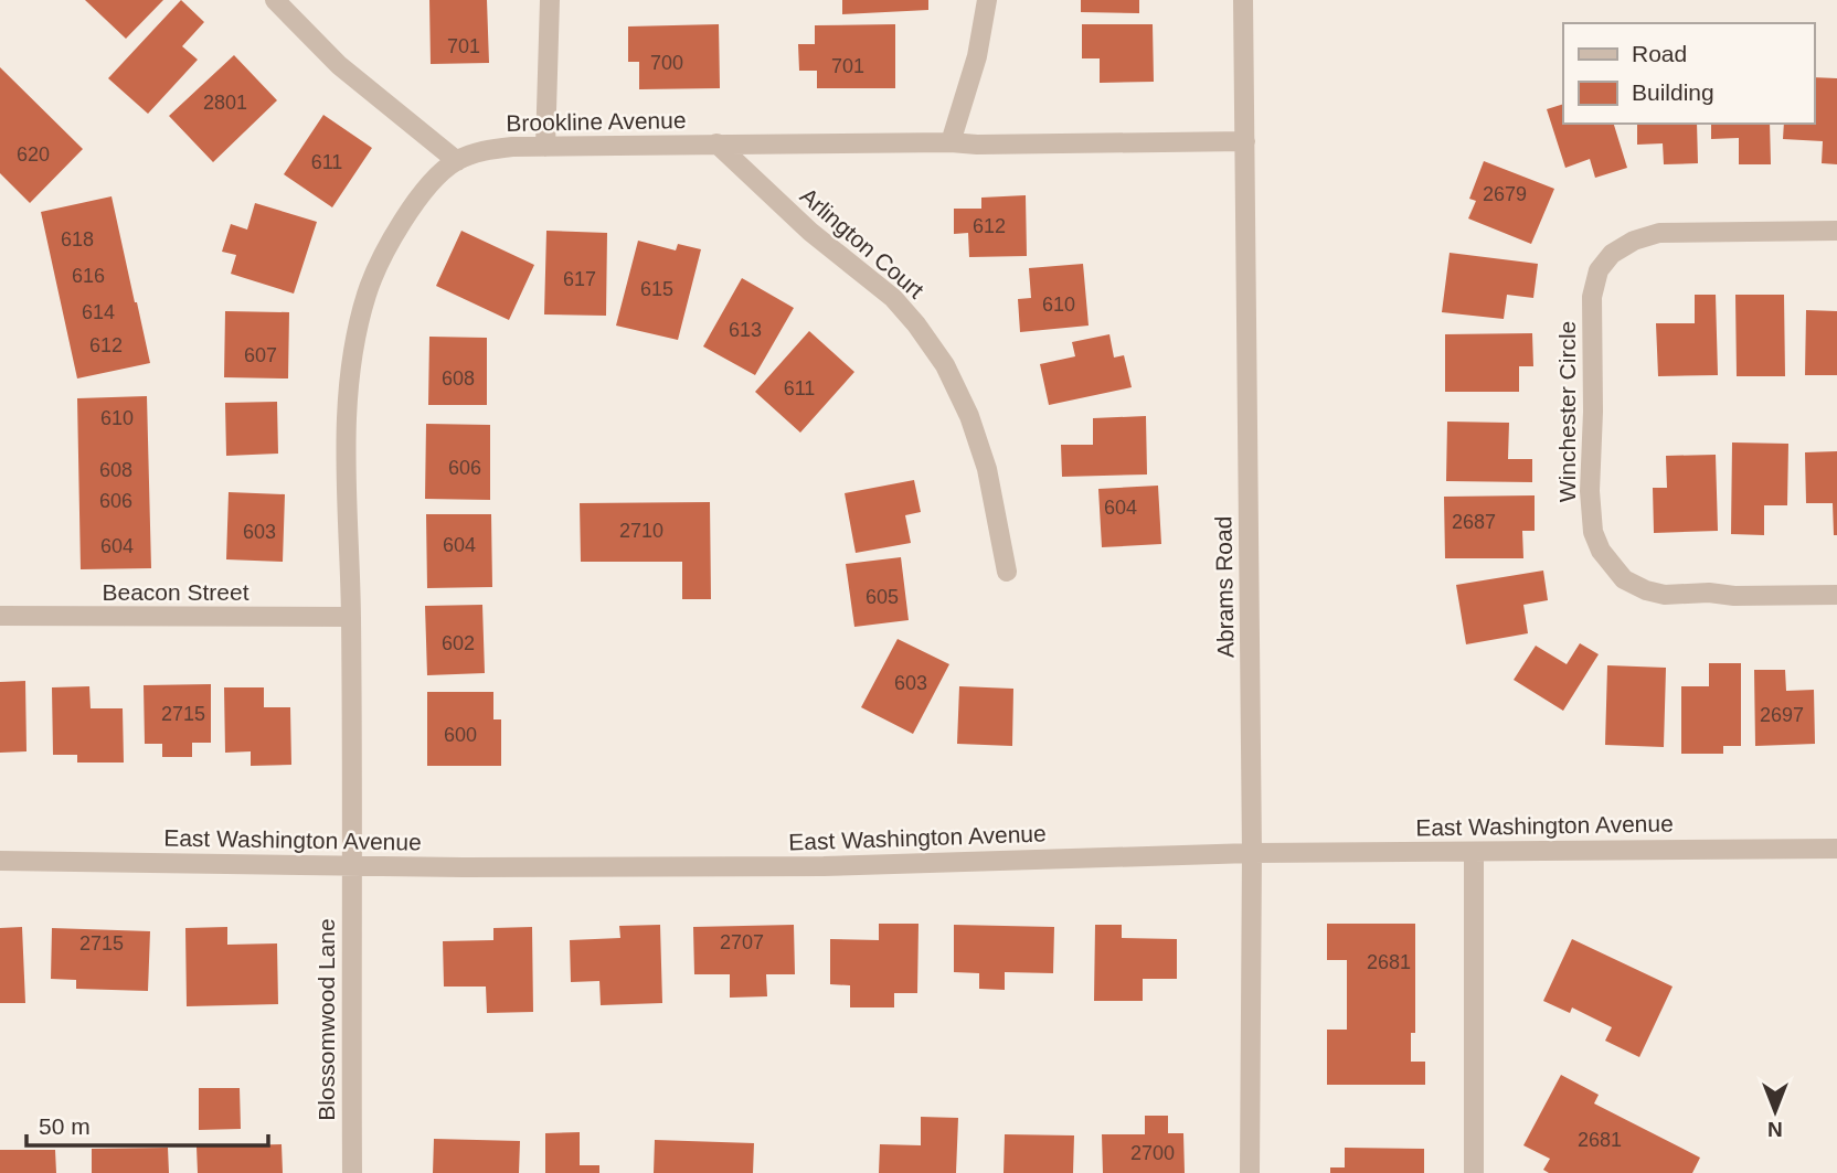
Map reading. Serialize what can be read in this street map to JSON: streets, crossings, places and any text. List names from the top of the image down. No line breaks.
{"streets":{"street":["Brookline Avenue","Arlington Court","Winchester Circle","Abrams Road","Beacon Street","East Washington Avenue","Blossomwood Lane"]},"crossings":[["Brookline Avenue","Arlington Court"],["Brookline Avenue","Abrams Road"],["Brookline Avenue","Beacon Street"],["Brookline Avenue","East Washington Avenue"],["Brookline Avenue","Blossomwood Lane"],["Abrams Road","East Washington Avenue"],["East Washington Avenue","Blossomwood Lane"]],"house_numbers":["701","700","701","2801","620","611","2679","612","618","616","617","615","610","614","613","612","607","608","611","610","606","608","606","604","2687","2710","603","604","604","605","602","603","2715","2697","600","2707","2715","2681","2681","2700"],"legend":["Road","Building"],"scale_bar":"50 m","north":"bottom"}
